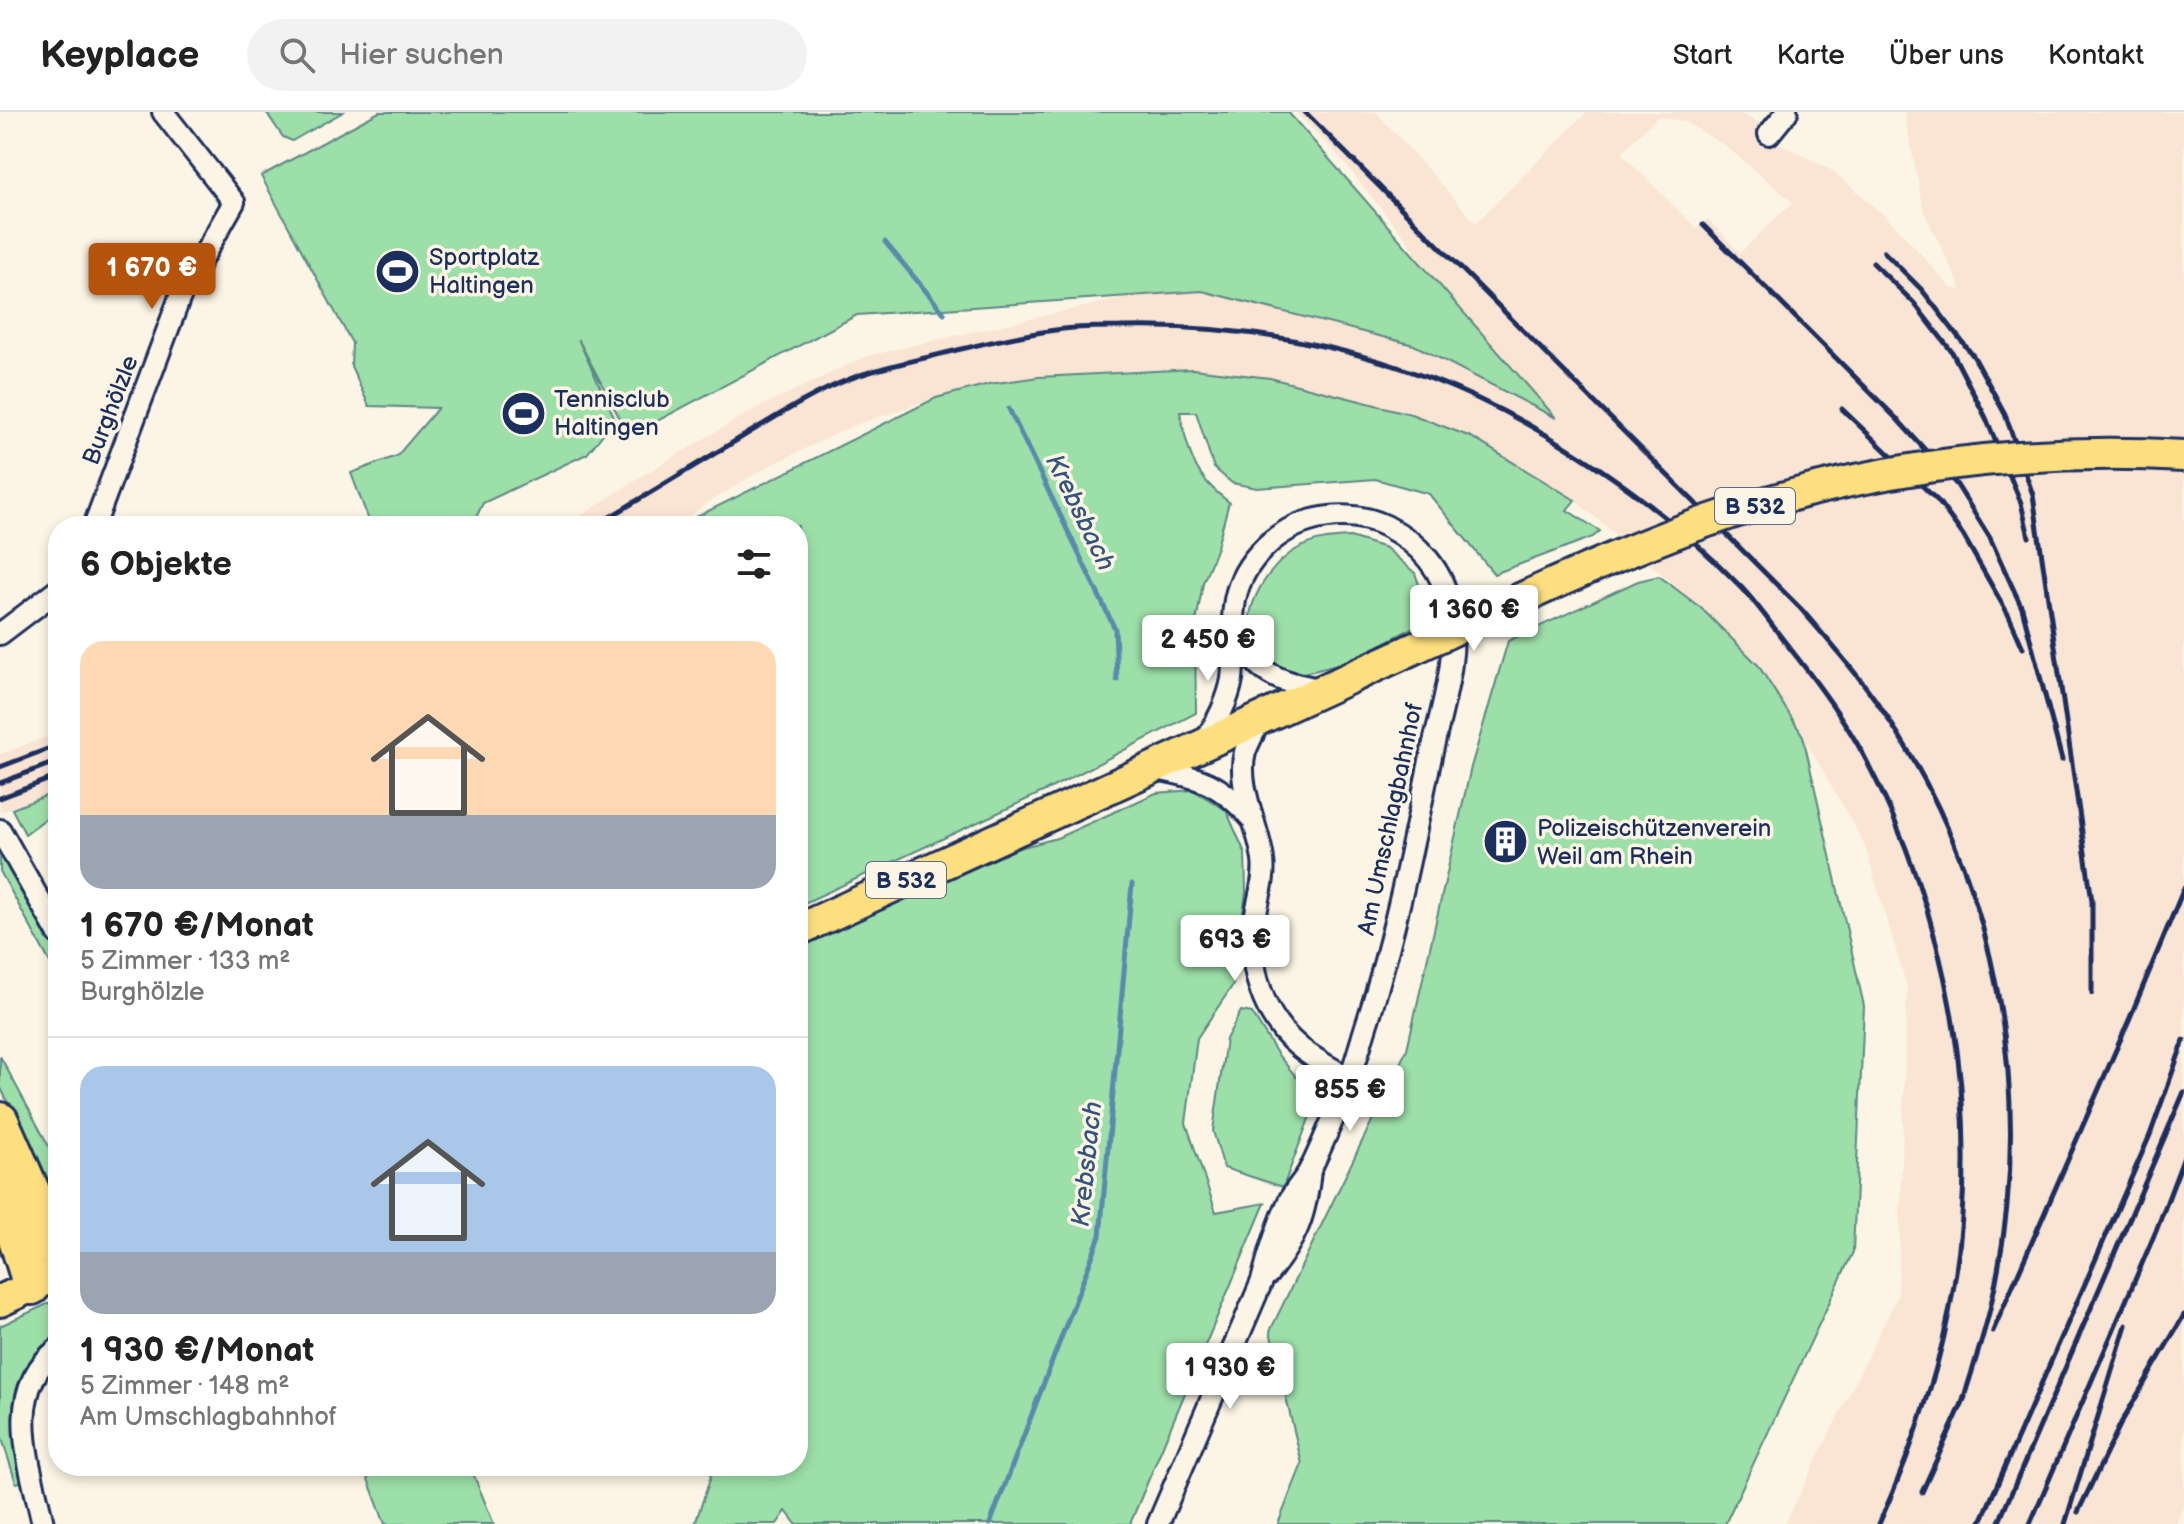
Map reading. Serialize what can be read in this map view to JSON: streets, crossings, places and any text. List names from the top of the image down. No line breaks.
{"streets":{"main road":["B 532"],"street":["Burghölzle","Am Umschlagbahnhof"]},"crossings":[["B 532","Am Umschlagbahnhof"]],"water":["Krebsbach"],"places":{"sports":["Sportplatz Haltingen","Tennisclub Haltingen"],"building":["Polizeischützenverein Weil am Rhein"]},"page":{"header":"Keyplace","search":"Hier suchen","nav":["Start","Karte","Über uns","Kontakt"],"price":["1 670 €","1 360 €","2 450 €","693 €","855 €","1 930 €"],"heading":"6 Objekte","list":[{"name":"1 670 €/Monat","note":"5 Zimmer · 133 m² · Burghölzle"},{"name":"1 930 €/Monat","note":"5 Zimmer · 148 m² · Am Umschlagbahnhof"}]}}
